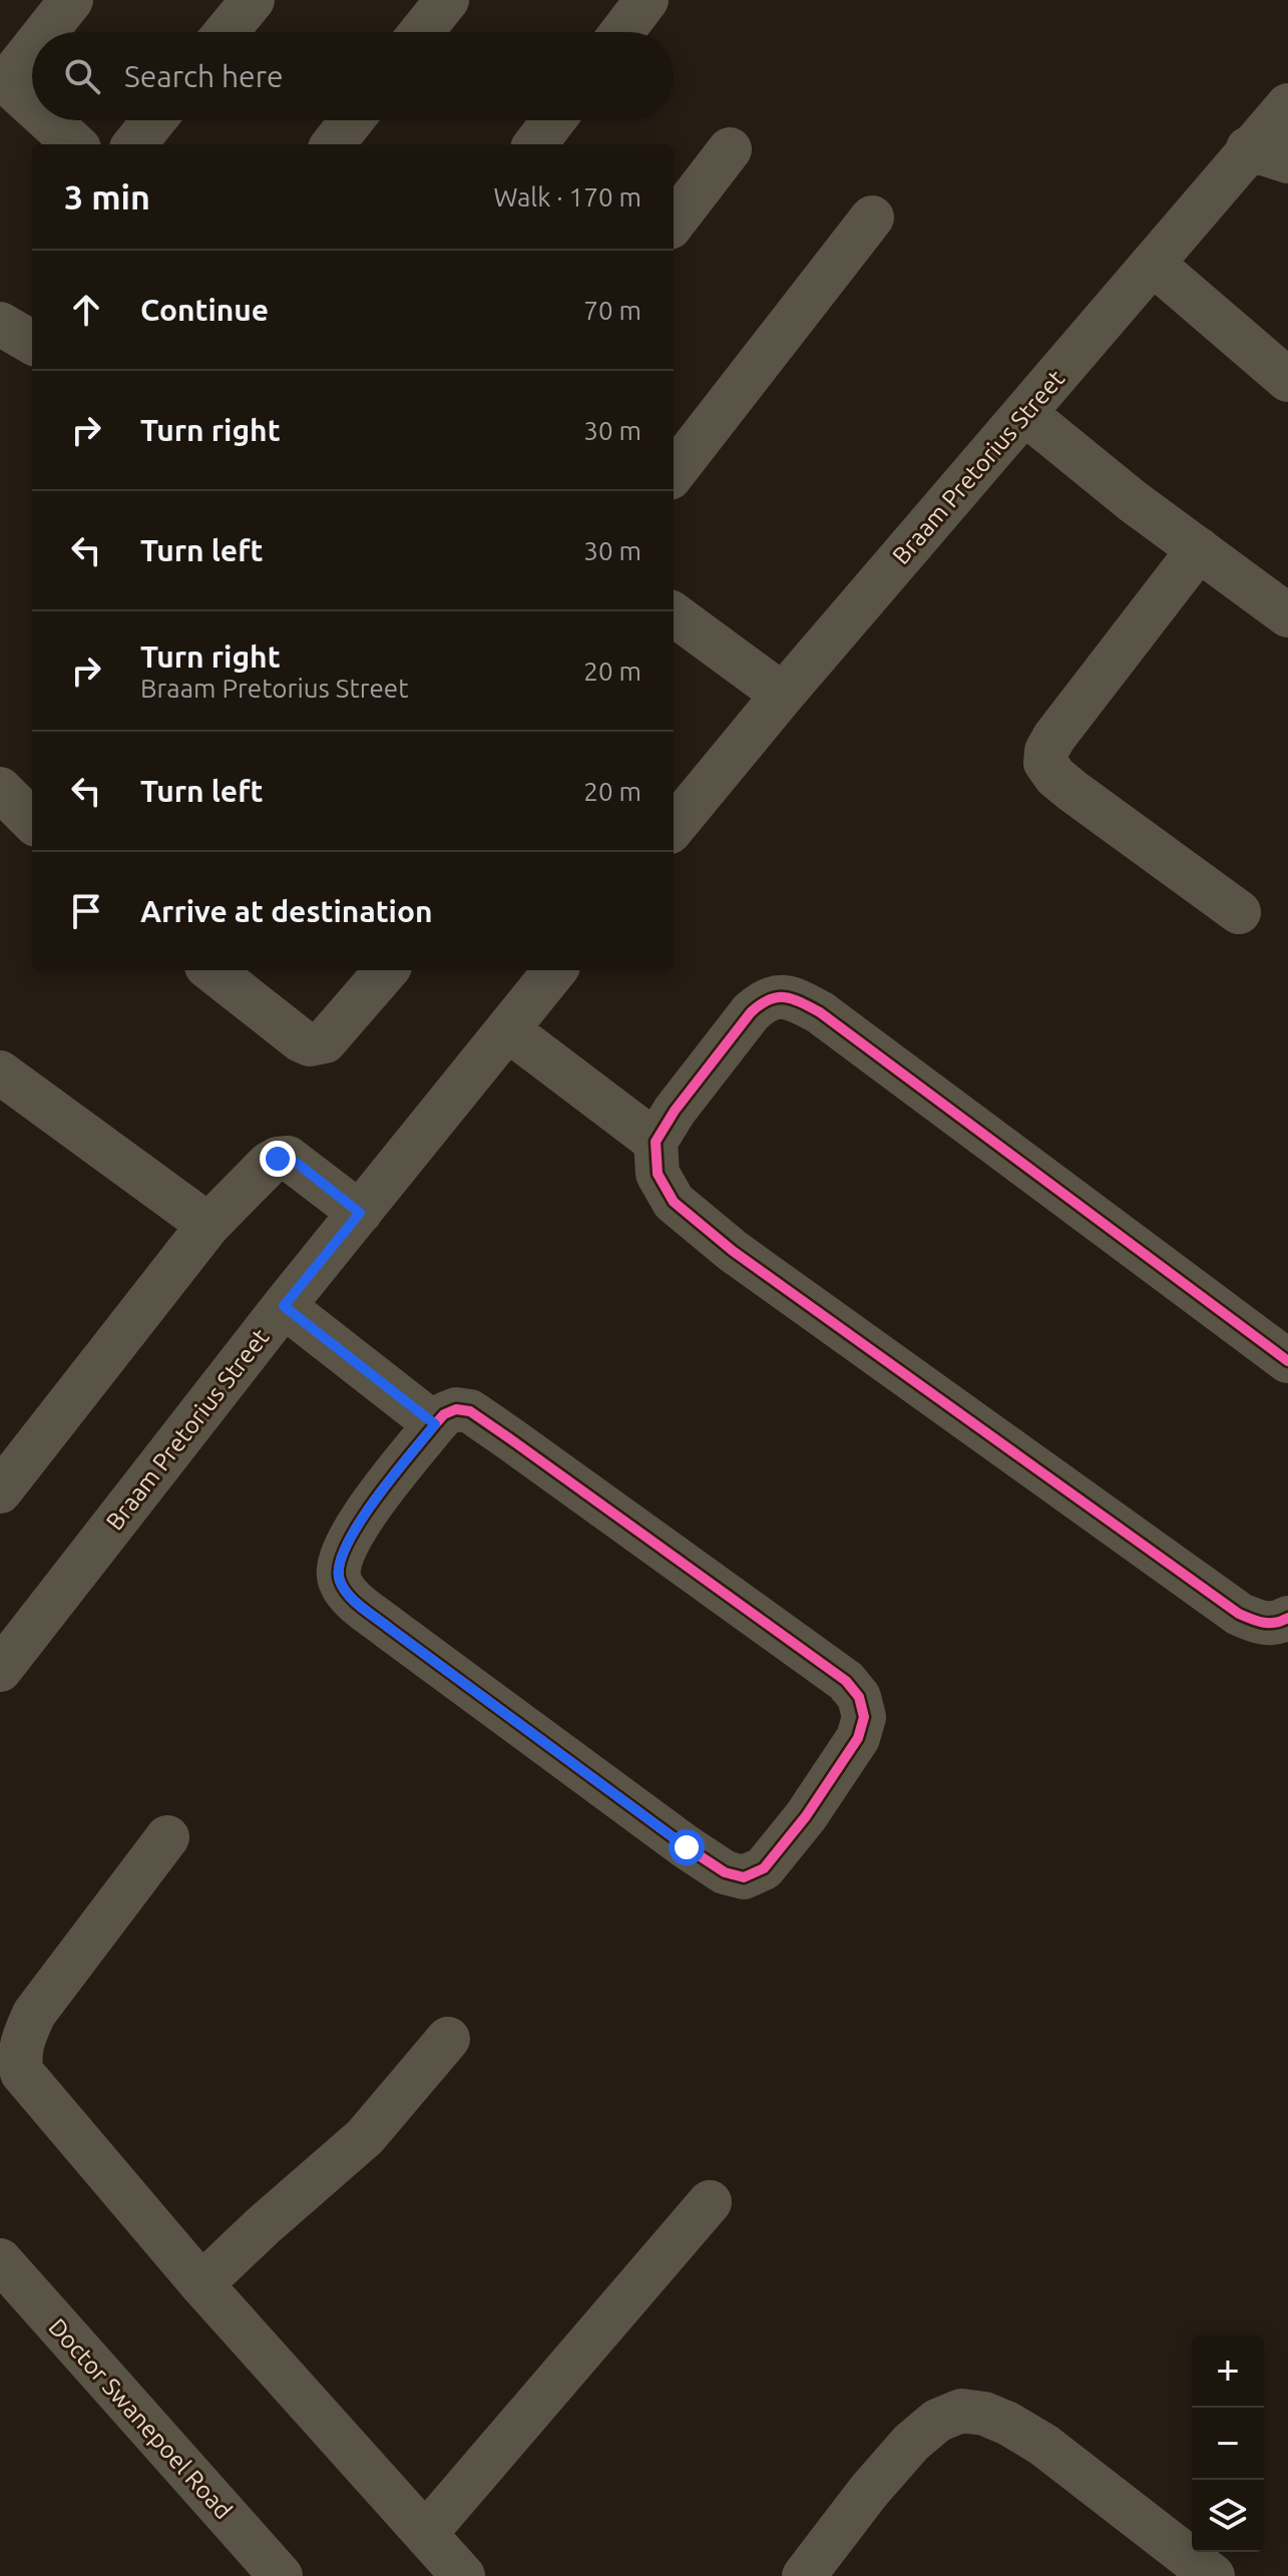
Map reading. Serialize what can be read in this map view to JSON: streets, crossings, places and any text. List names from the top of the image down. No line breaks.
{"streets":{"street":["Braam Pretorius Street","Doctor Swanepoel Road"]},"page":{"search":"Search here","heading":["3 min","Walk · 170 m"],"list":[["Continue","70 m"],["Turn right","30 m"],["Turn left","30 m"],["Turn right","Braam Pretorius Street","20 m"],["Turn left","20 m"],"Arrive at destination"],"map_buttons":["+","−"]}}
